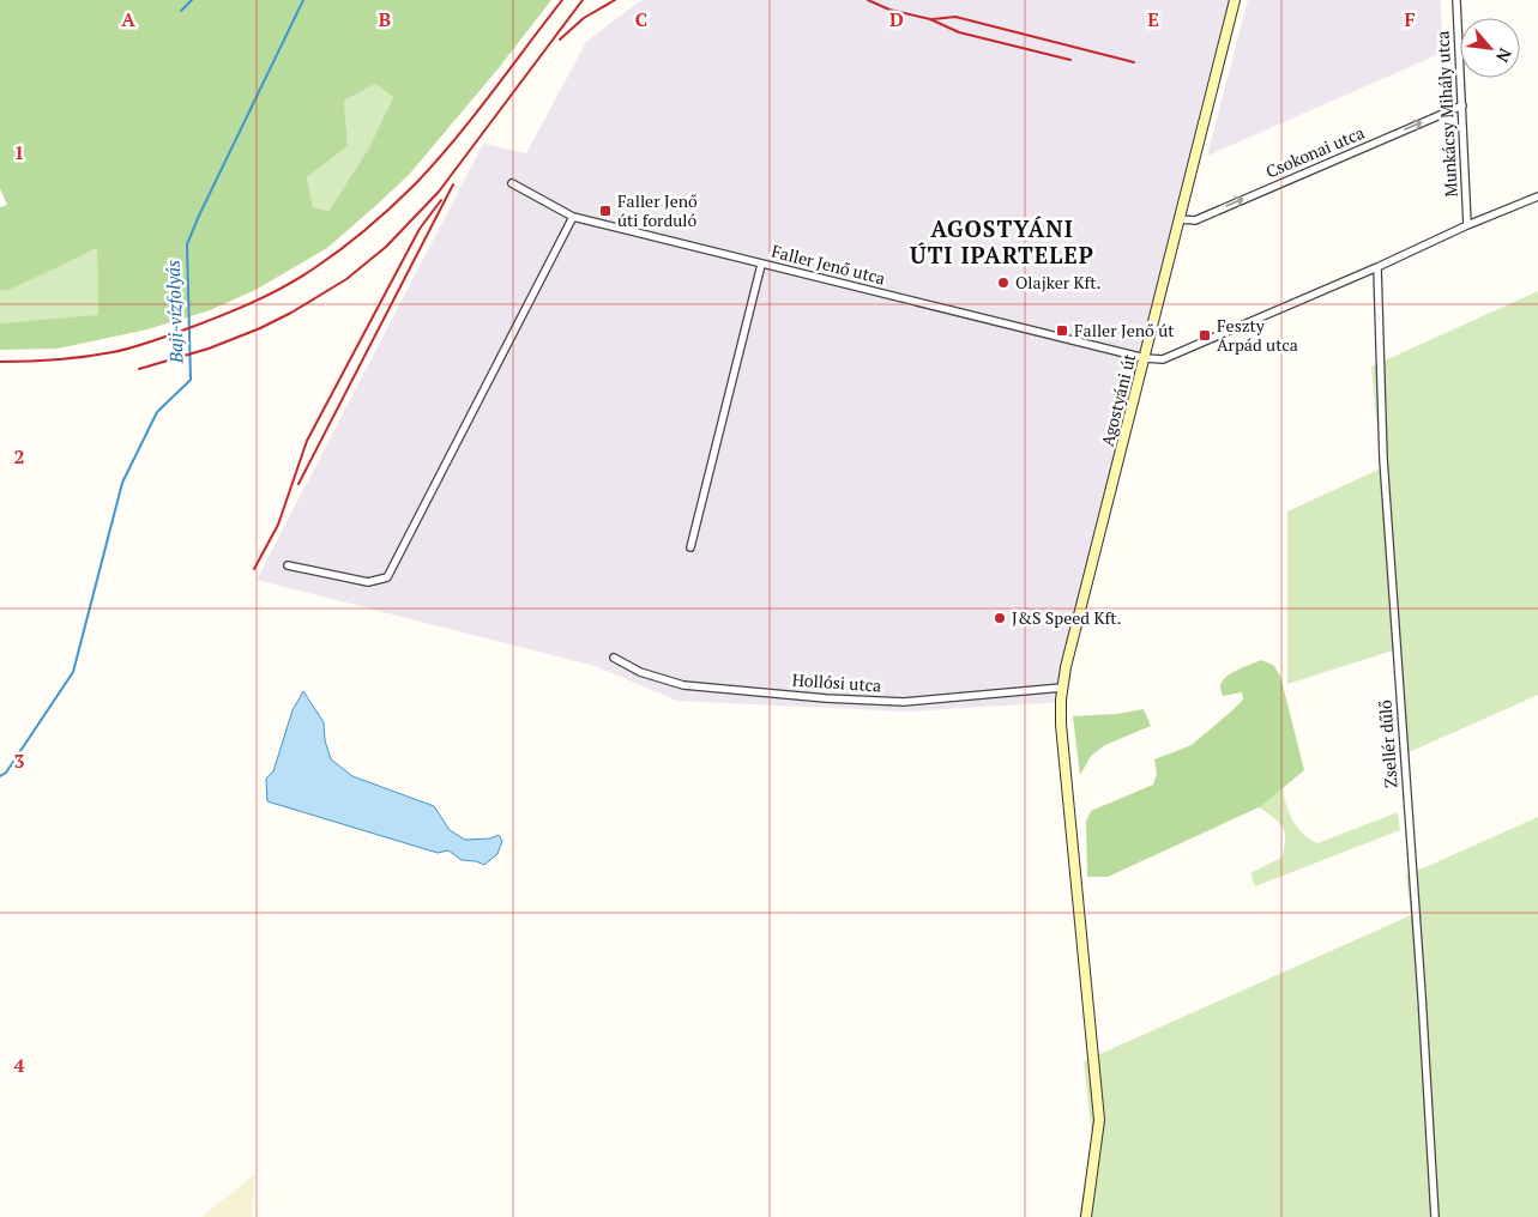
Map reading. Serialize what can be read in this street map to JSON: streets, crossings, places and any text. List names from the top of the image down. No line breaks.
{"streets":{"main road":["Agostyáni út"],"street":["Munkácsy Mihály utca","Csokonai utca","Faller Jenő utca","Hollósi utca","Zsellér dűlő"]},"crossings":[["Munkácsy Mihály utca","Csokonai utca"],["Csokonai utca","Agostyáni út"],["Faller Jenő utca","Agostyáni út"],["Agostyáni út","Hollósi utca"]],"one_way":["Csokonai utca"],"districts":["AGOSTYÁNI ÚTI IPARTELEP"],"water":["Baji-vízfolyás"],"places":{"transit":["Faller Jenő úti forduló","Faller Jenő út","Feszty Árpád utca"],"other":["Olajker Kft.","J&S Speed Kft."]},"north":"bottom right","grid":{"columns":["A","B","C","D","E","F"],"rows":["1","2","3","4"]}}
